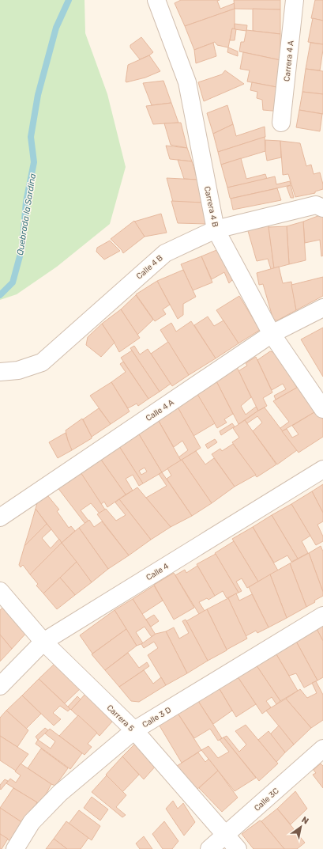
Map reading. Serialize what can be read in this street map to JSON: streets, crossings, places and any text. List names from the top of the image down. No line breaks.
{"streets":{"street":["Carrera 4 A","Carrera 4 B","Calle 4 B","Calle 4 A","Calle 4","Calle 3 D","Carrera 5","Calle 3C"]},"crossings":[["Carrera 4 B","Calle 4 B"],["Carrera 4 B","Calle 4 A"],["Calle 4","Carrera 5"],["Calle 3 D","Carrera 5"],["Carrera 5","Calle 3C"]],"water":["Quebrada la Sardina"],"north":"top right"}
